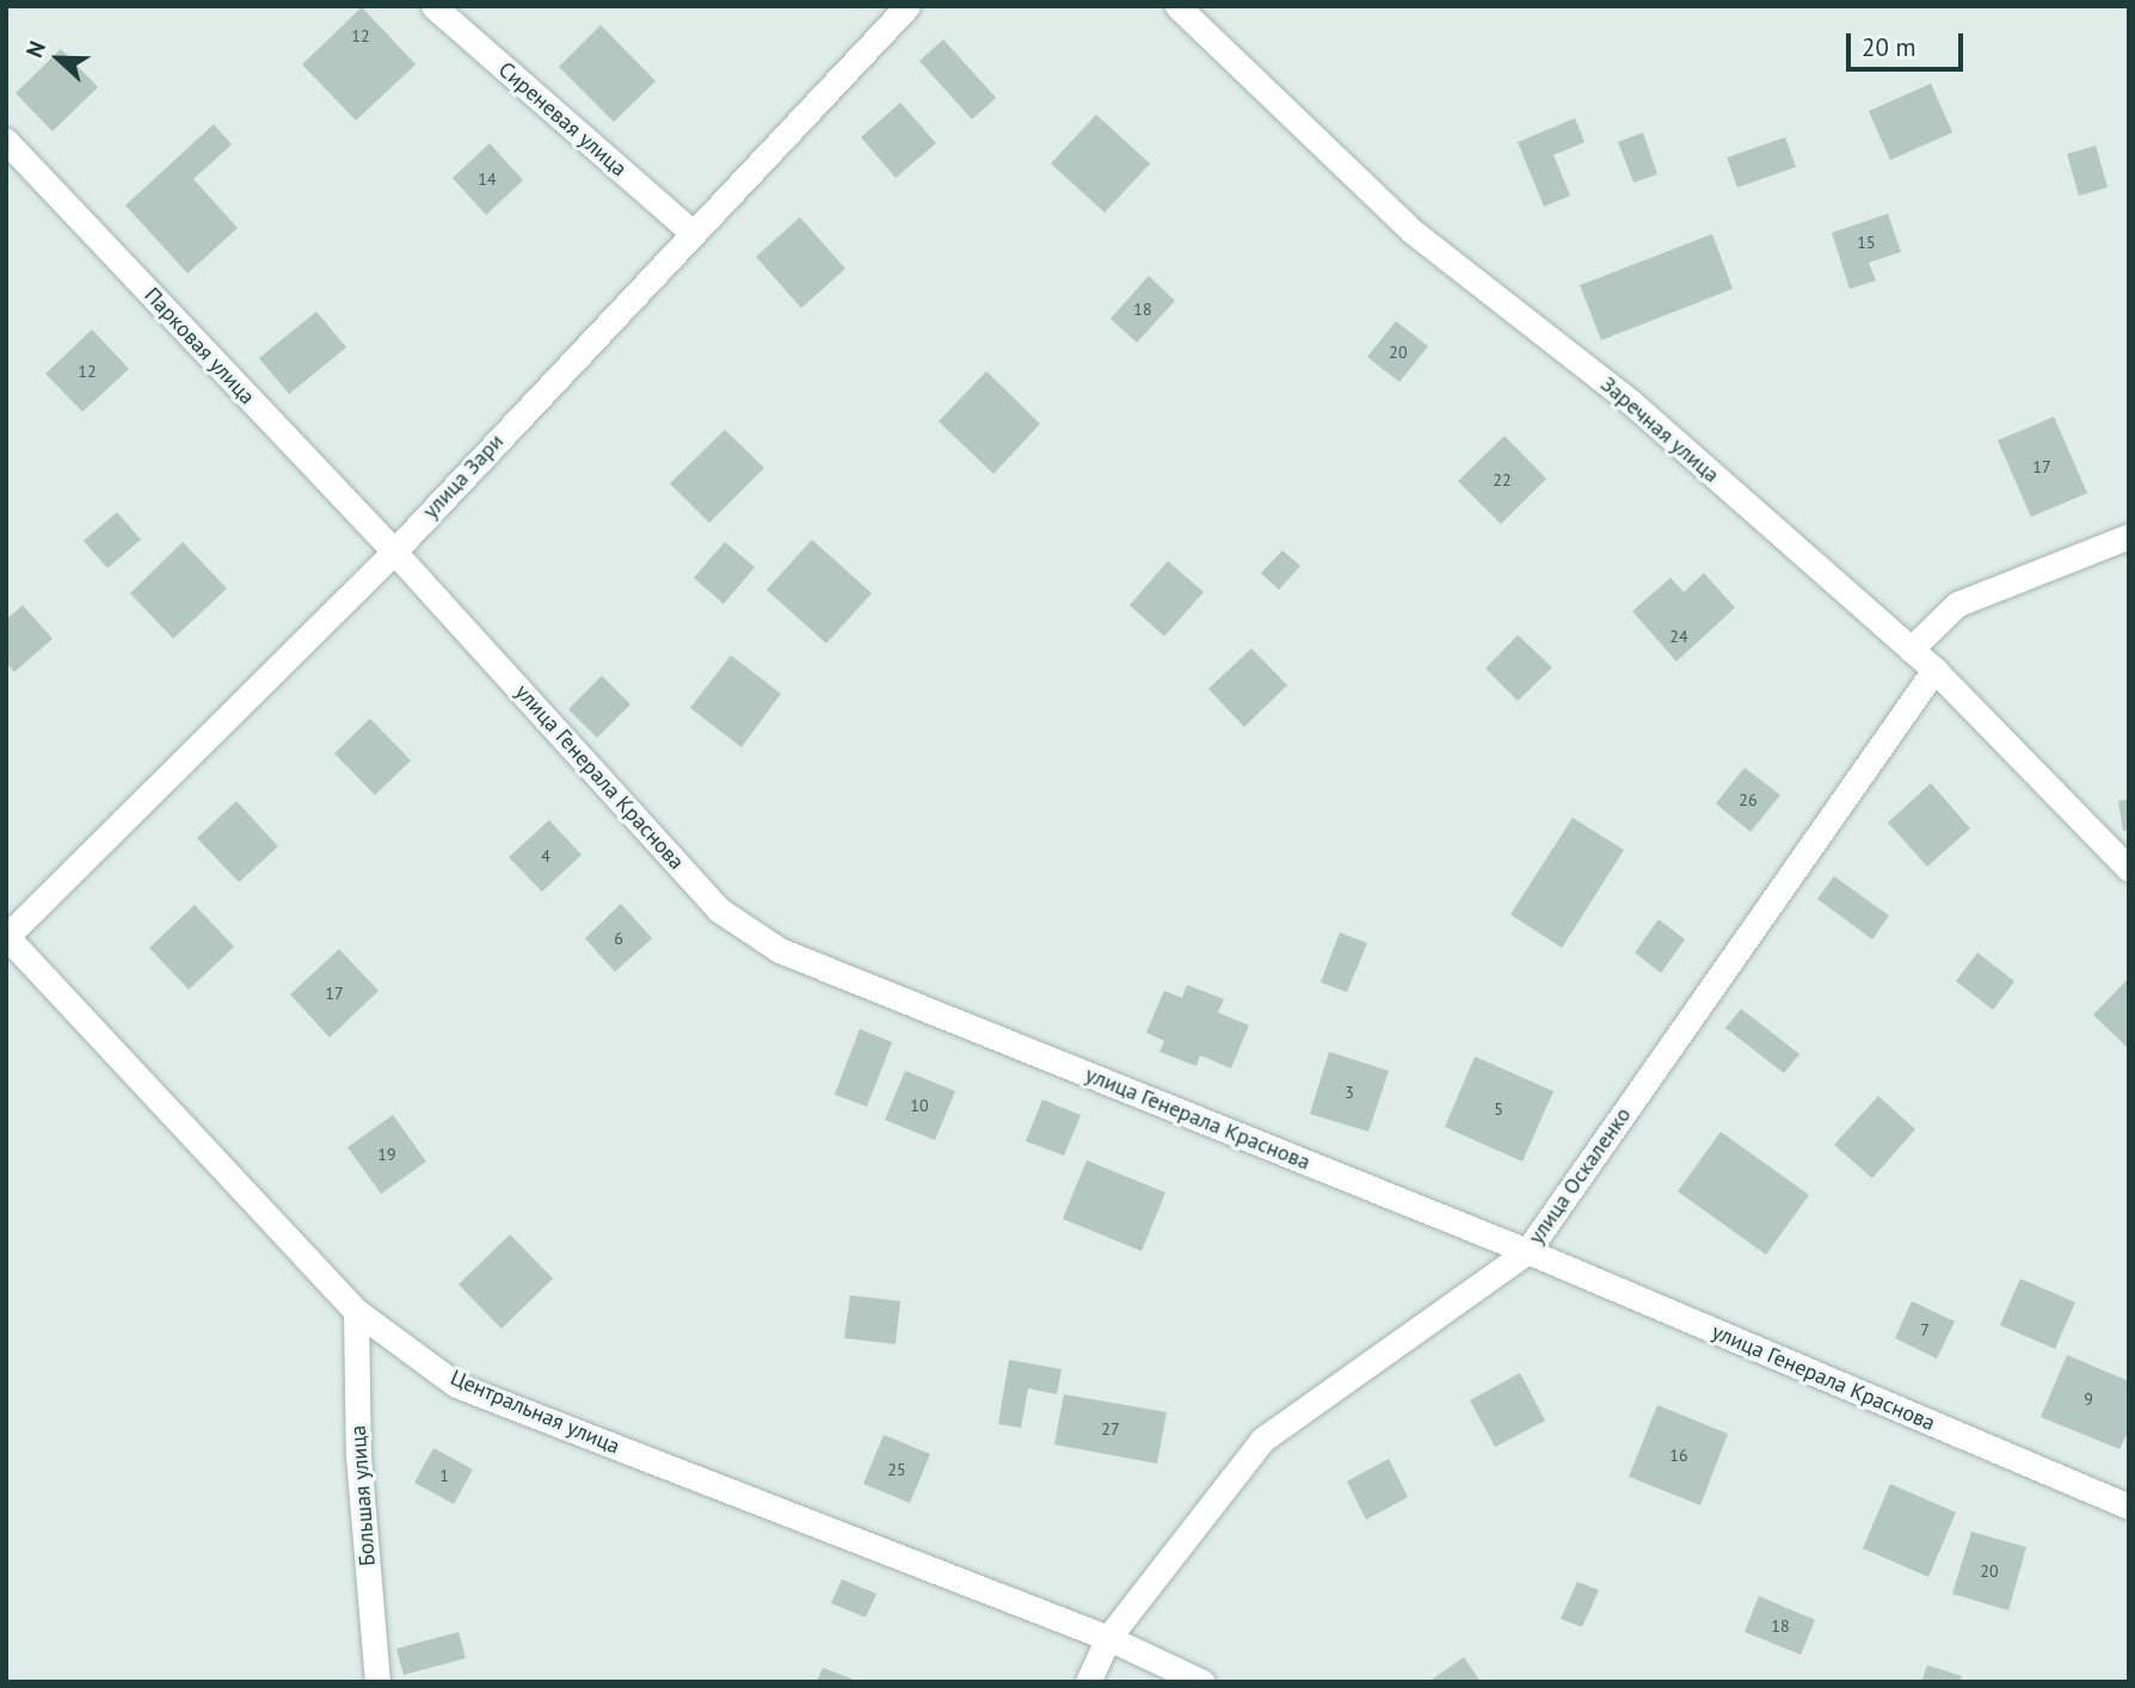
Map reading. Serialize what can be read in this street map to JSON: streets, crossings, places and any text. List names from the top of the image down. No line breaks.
{"streets":{"street":["Сиреневая улица","Парковая улица","Заречная улица","улица Зари","улица Генерала Краснова","улица Оскаленко","Центральная улица","Большая улица"]},"crossings":[["Сиреневая улица","улица Зари"],["Парковая улица","улица Зари"],["Парковая улица","улица Генерала Краснова"],["Заречная улица","улица Оскаленко"],["улица Зари","улица Генерала Краснова"],["улица Зари","Центральная улица"],["улица Генерала Краснова","улица Оскаленко"],["улица Оскаленко","Центральная улица"],["Центральная улица","Большая улица"]],"house_numbers":["12","14","15","18","20","12","17","22","24","26","4","6","17","3","10","5","19","7","9","27","16","25","1","20","18"],"scale_bar":"20 m","north":"left"}
